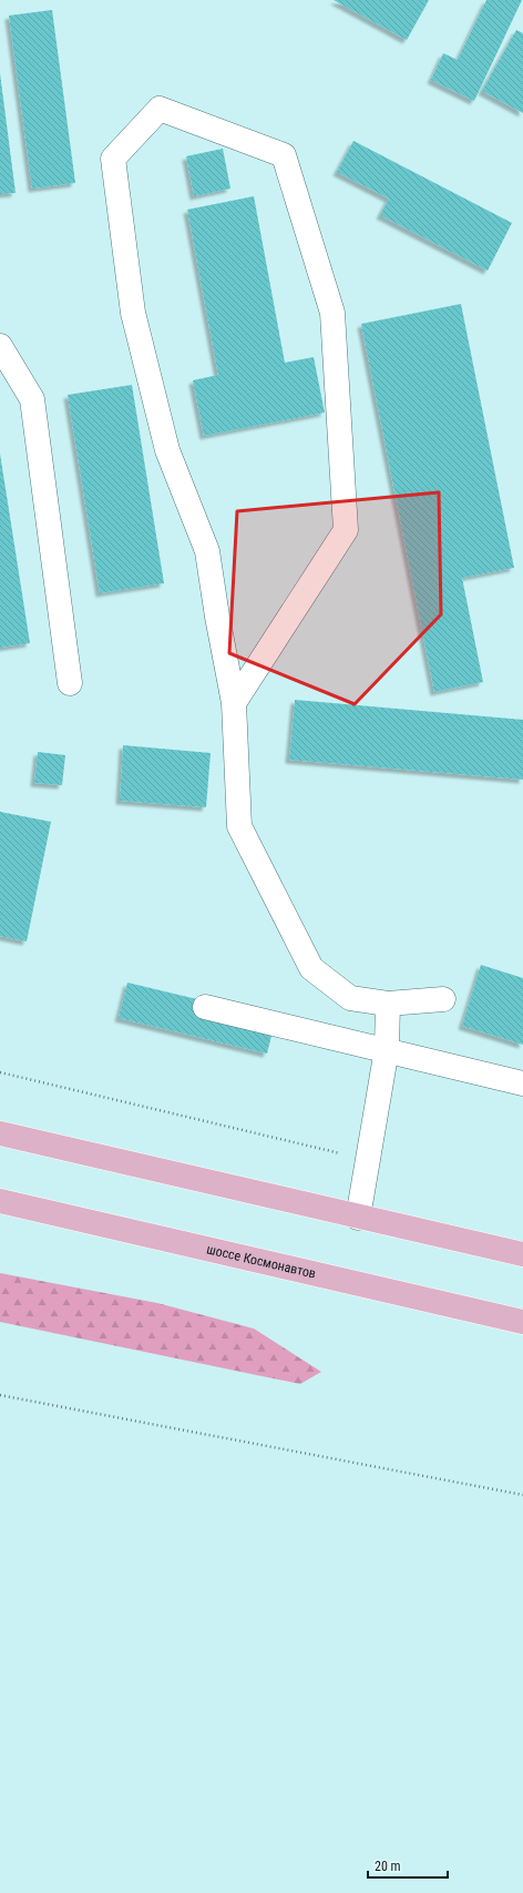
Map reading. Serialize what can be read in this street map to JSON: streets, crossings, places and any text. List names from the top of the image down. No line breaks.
{"streets":{"main road":["шоссе Космонавтов"]},"scale_bar":"20 m"}
